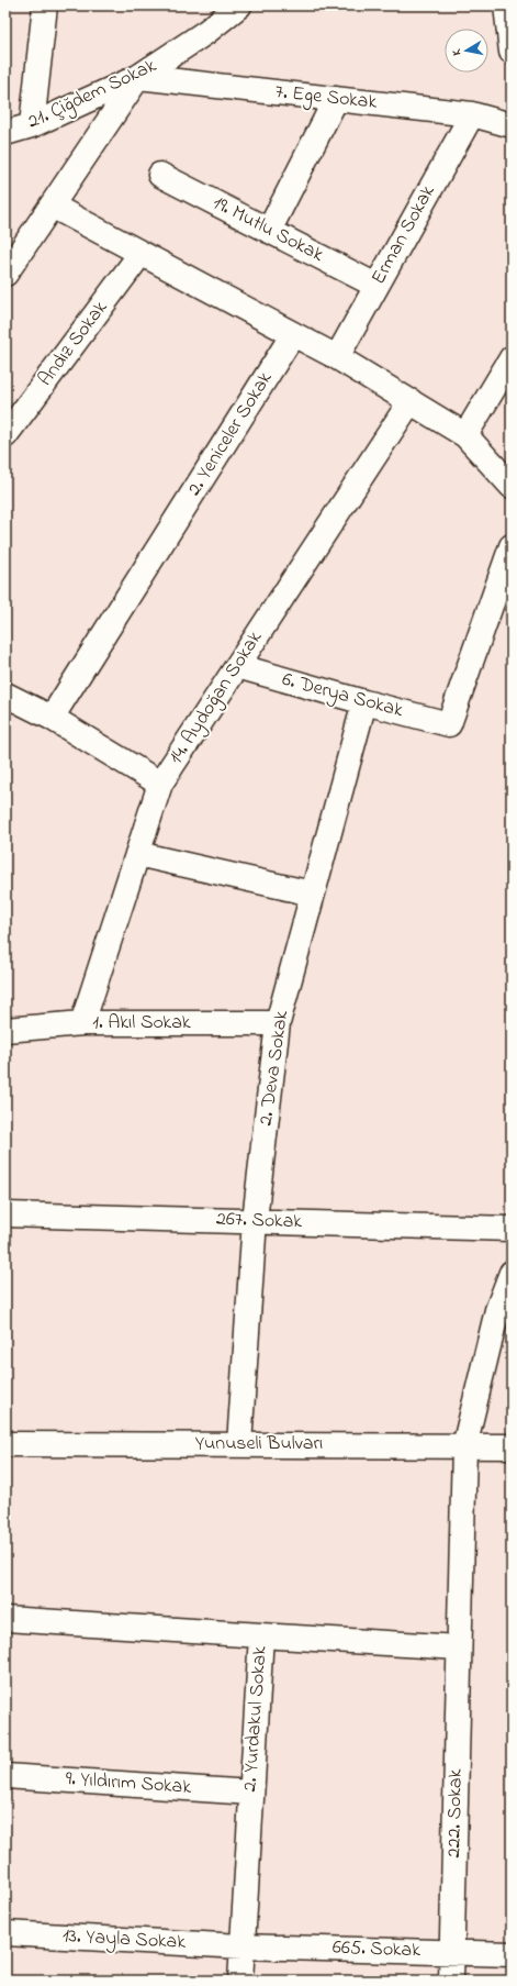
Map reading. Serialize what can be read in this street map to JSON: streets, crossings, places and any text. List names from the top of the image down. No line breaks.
{"streets":{"street":["21. Çiğdem Sokak","7. Ege Sokak","19. Mutlu Sokak","Erman Sokak","Andız Sokak","2. Yeniceler Sokak","6. Derya Sokak","14. Aydoğan Sokak","1. Akıl Sokak","2. Deva Sokak","267. Sokak","Yunuseli Bulvarı","2. Yurdakul Sokak","9. Yıldırım Sokak","222. Sokak","13. Yayla Sokak","665. Sokak"]},"crossings":[["21. Çiğdem Sokak","7. Ege Sokak"],["7. Ege Sokak","Erman Sokak"],["19. Mutlu Sokak","Erman Sokak"],["6. Derya Sokak","14. Aydoğan Sokak"],["6. Derya Sokak","2. Deva Sokak"],["14. Aydoğan Sokak","1. Akıl Sokak"],["1. Akıl Sokak","2. Deva Sokak"],["2. Deva Sokak","267. Sokak"],["2. Deva Sokak","Yunuseli Bulvarı"],["Yunuseli Bulvarı","222. Sokak"],["2. Yurdakul Sokak","9. Yıldırım Sokak"],["2. Yurdakul Sokak","13. Yayla Sokak"],["2. Yurdakul Sokak","665. Sokak"],["222. Sokak","665. Sokak"],["13. Yayla Sokak","665. Sokak"]],"north":"left"}
